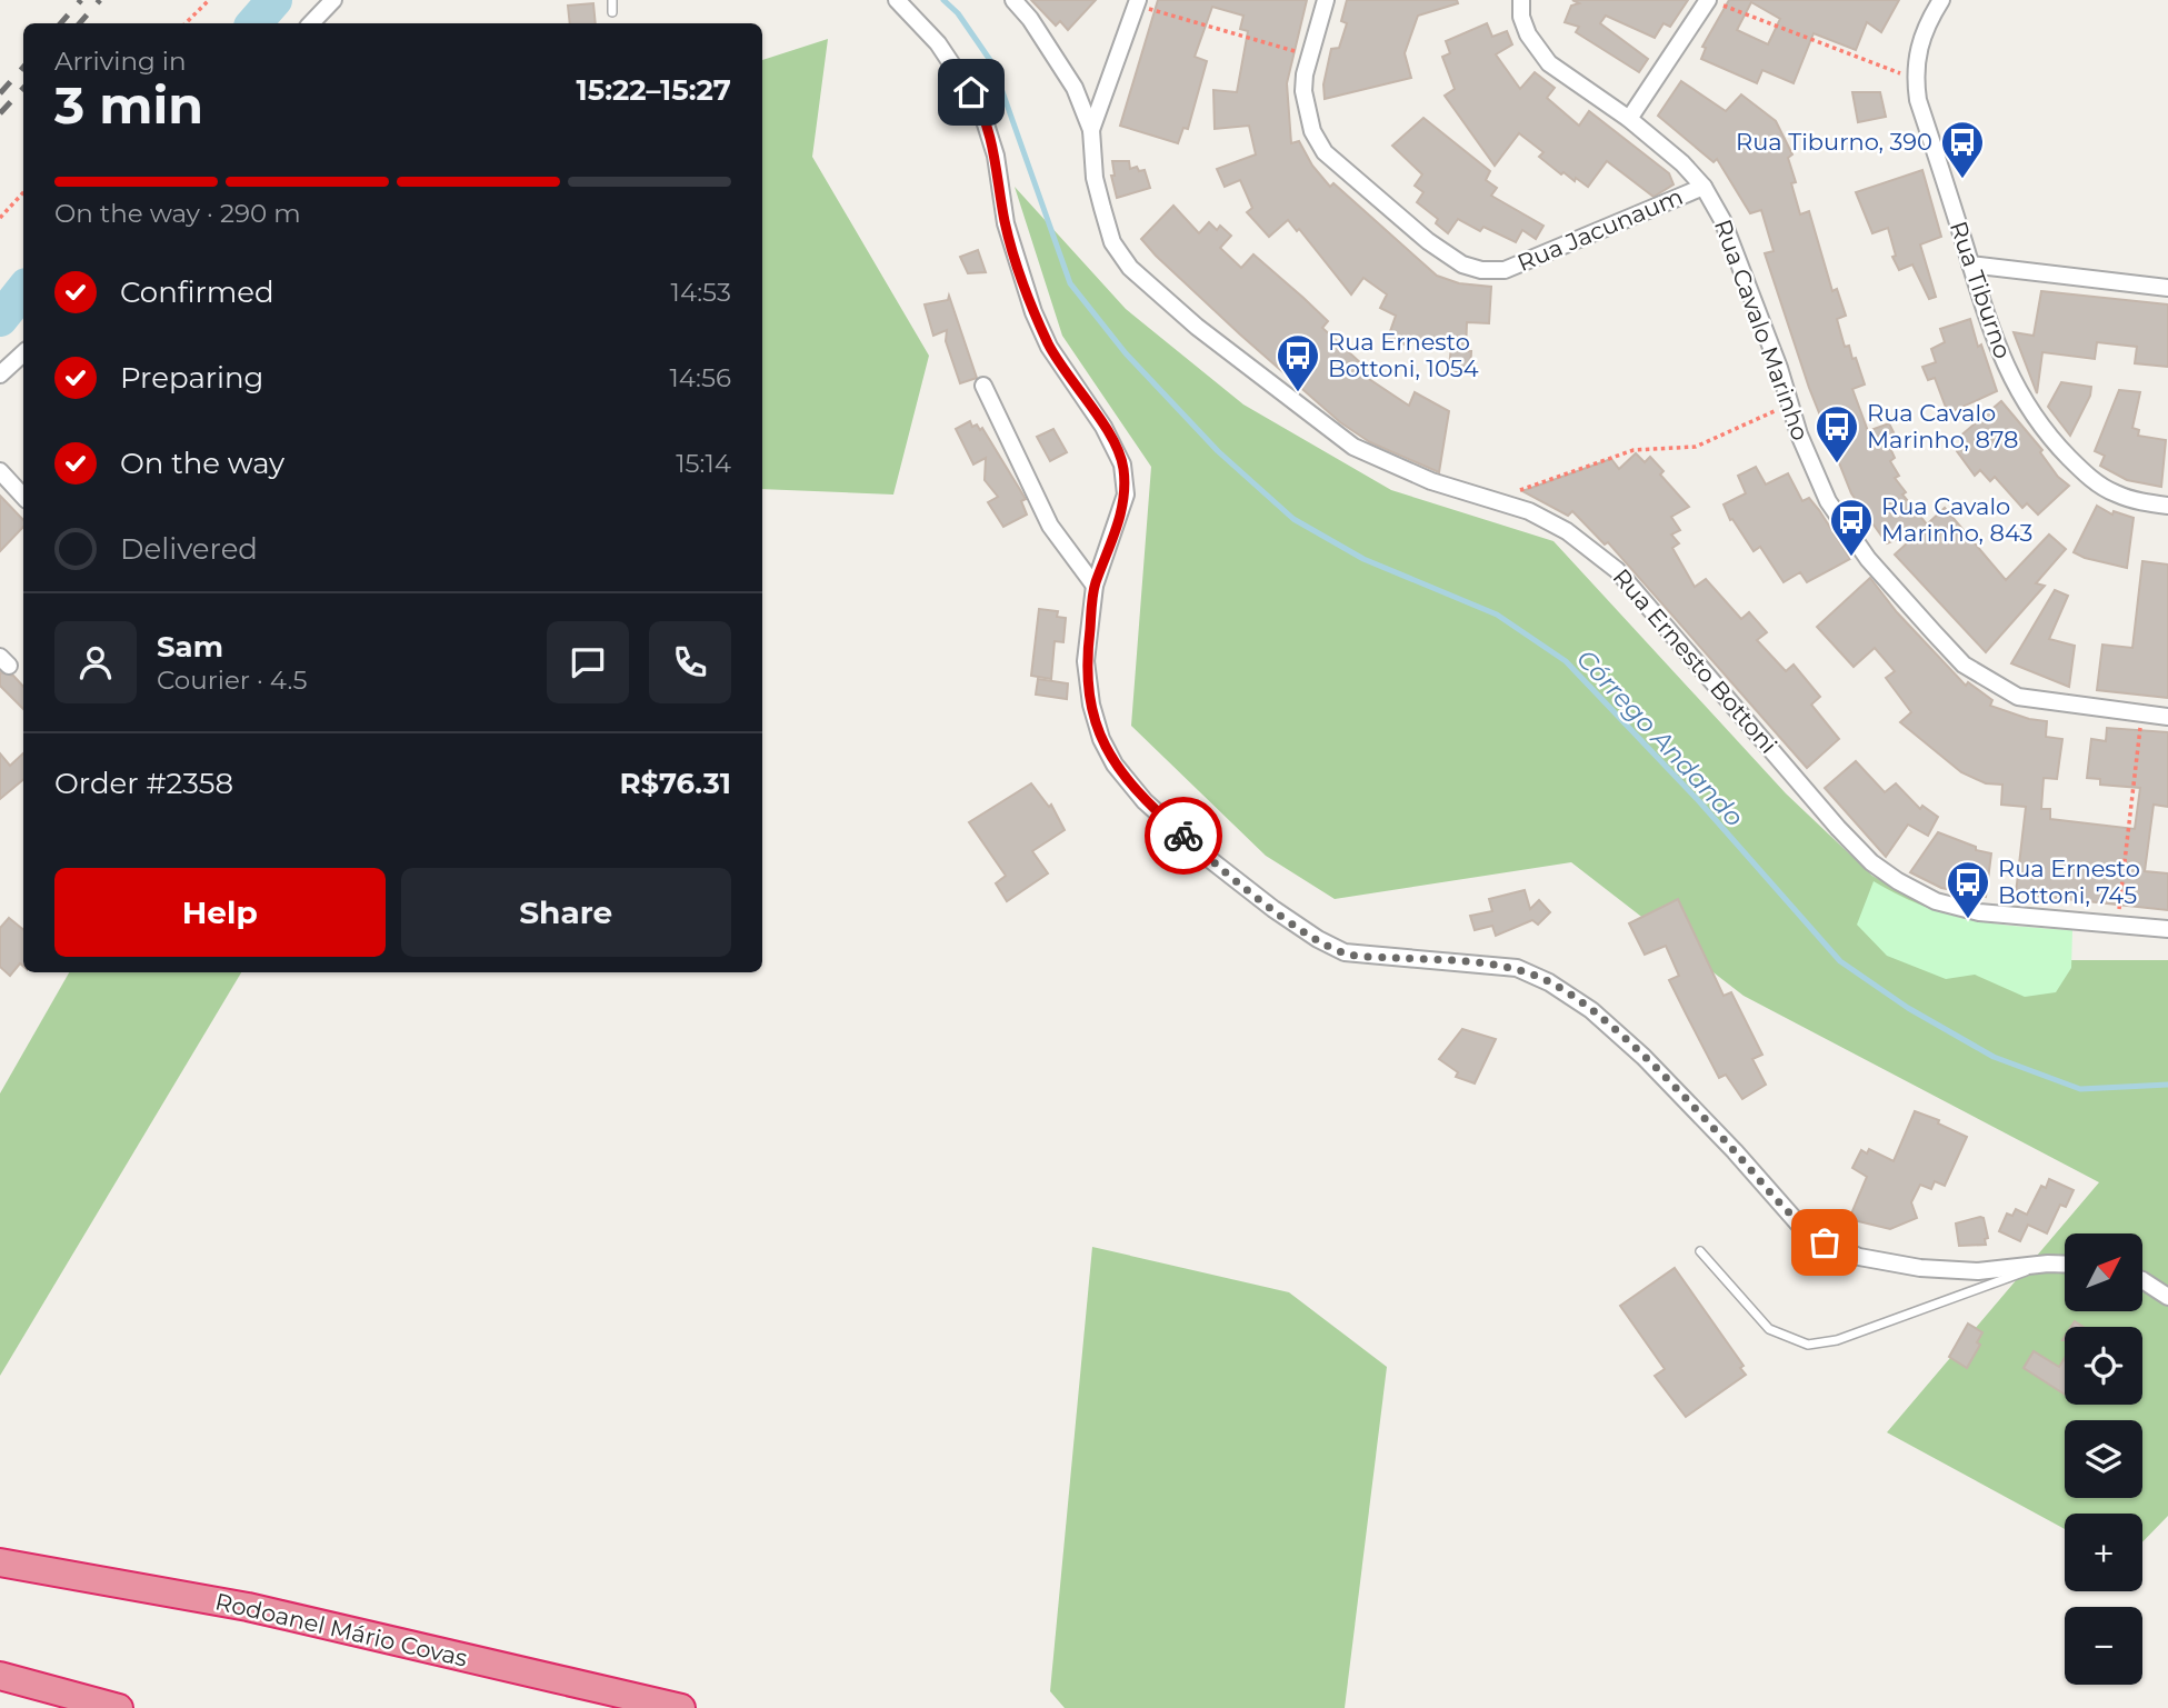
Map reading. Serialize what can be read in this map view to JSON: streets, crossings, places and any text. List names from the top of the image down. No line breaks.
{"streets":{"highway":["Rodoanel Mário Covas"],"street":["Rua Jacunaum","Rua Tiburno","Rua Cavalo Marinho","Rua Ernesto Bottoni"]},"crossings":[["Rua Jacunaum","Rua Cavalo Marinho"]],"water":["Córrego Andando"],"places":{"bus stop":["Rua Tiburno, 390","Rua Ernesto Bottoni, 1054","Rua Cavalo Marinho, 878","Rua Cavalo Marinho, 843","Rua Ernesto Bottoni, 745"]},"north":"top right","page":{"heading":["3 min","Arriving in","15:22–15:27"],"panel":["Sam","Courier · 4.5","Order #2358","R$76.31"],"bar":"On the way · 290 m","list":[["Confirmed","14:53"],["Preparing","14:56"],["On the way","15:14"],"Delivered"],"buttons":["Help","Share"],"map_buttons":["+","−"]}}
